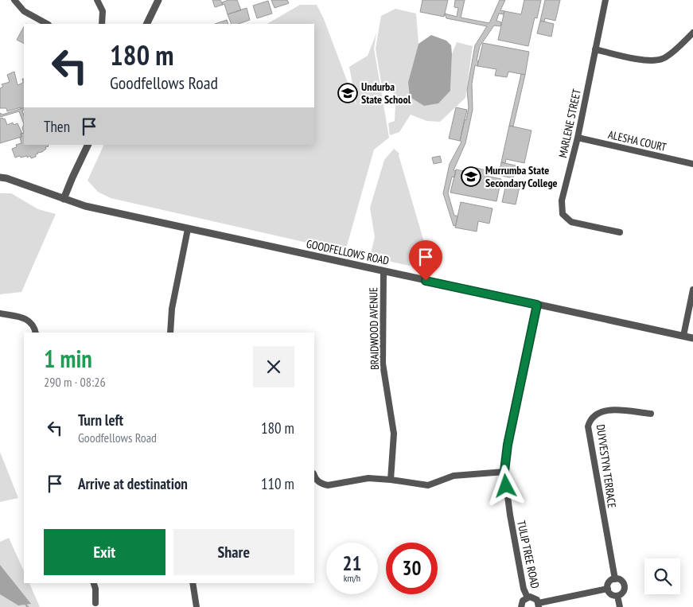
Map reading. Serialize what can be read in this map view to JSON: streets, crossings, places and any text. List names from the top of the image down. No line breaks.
{"streets":{"street":["MARLENE STREET","ALESHA COURT","GOODFELLOWS ROAD","BRAIDWOOD AVENUE","DUYVESTYN TERRACE","TULIP TREE ROAD"]},"crossings":[["MARLENE STREET","ALESHA COURT"],["GOODFELLOWS ROAD","BRAIDWOOD AVENUE"],["GOODFELLOWS ROAD","TULIP TREE ROAD"]],"places":{"school or university":["Undurba State School","Murrumba State Secondary College"]},"page":{"turn":["180 m","Goodfellows Road"],"then":"Then","heading":["1 min","290 m · 08:26"],"list":[{"name":"Turn left","note":"Goodfellows Road","value":"180 m"},{"name":"Arrive at destination","value":"110 m"}],"buttons":["Exit","Share"],"speed":"21 km/h","limit":"30"}}
